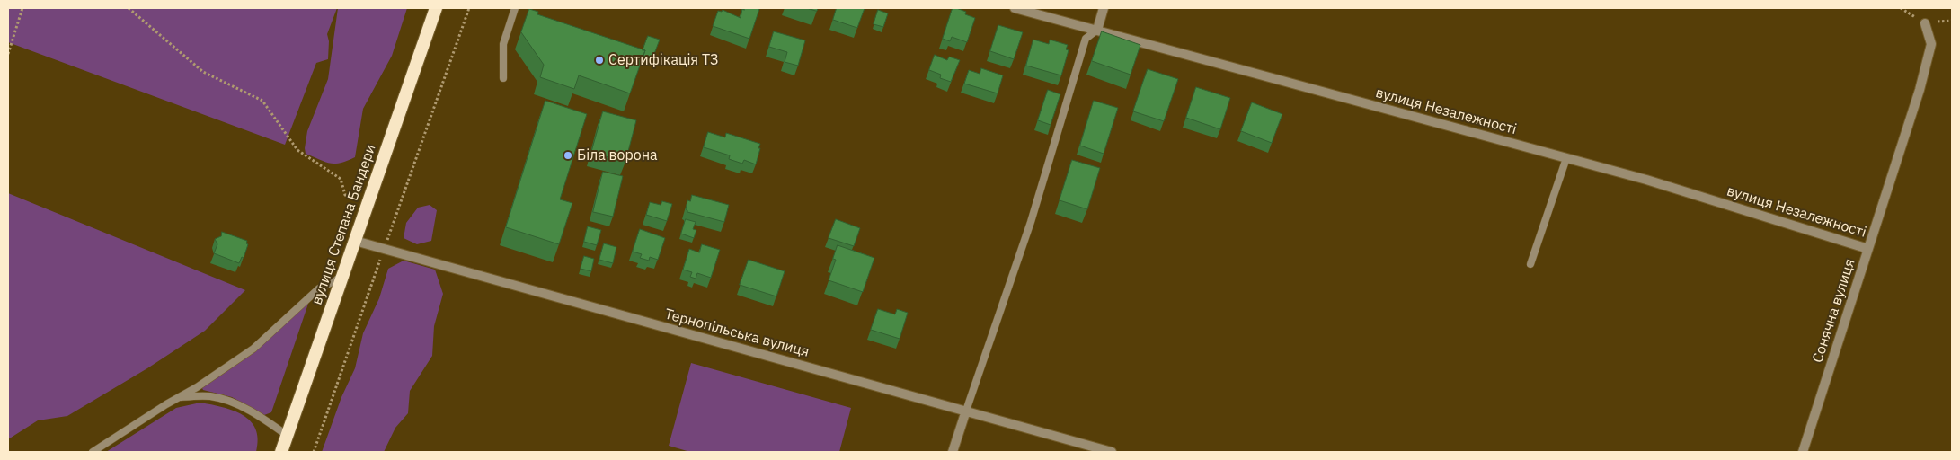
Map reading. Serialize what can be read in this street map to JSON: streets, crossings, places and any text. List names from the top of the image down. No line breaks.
{"streets":{"highway":["вулиця Степана Бандери"],"street":["вулиця Незалежності","Сонячна вулиця","Тернопільська вулиця"]},"crossings":[["вулиця Незалежності","Сонячна вулиця"],["вулиця Степана Бандери","Тернопільська вулиця"]],"places":["Сертифікація ТЗ","Біла ворона"]}
